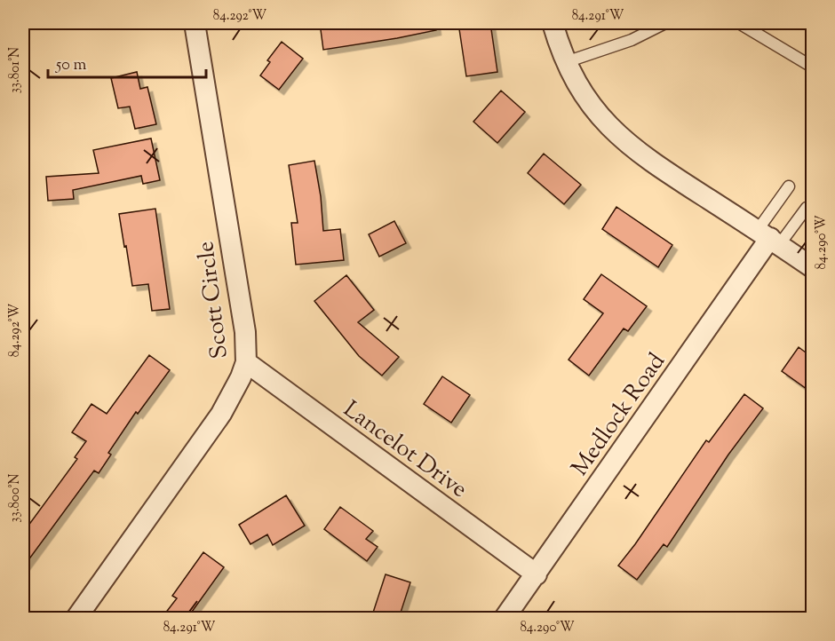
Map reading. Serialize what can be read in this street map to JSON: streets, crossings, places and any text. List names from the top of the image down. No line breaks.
{"streets":{"street":["Scott Circle","Medlock Road","Lancelot Drive"]},"crossings":[["Scott Circle","Lancelot Drive"],["Medlock Road","Lancelot Drive"]],"scale_bar":"50 m","coordinates":["84.292°W","84.291°W","33.801°N","84.290°W","33.800°N"]}
